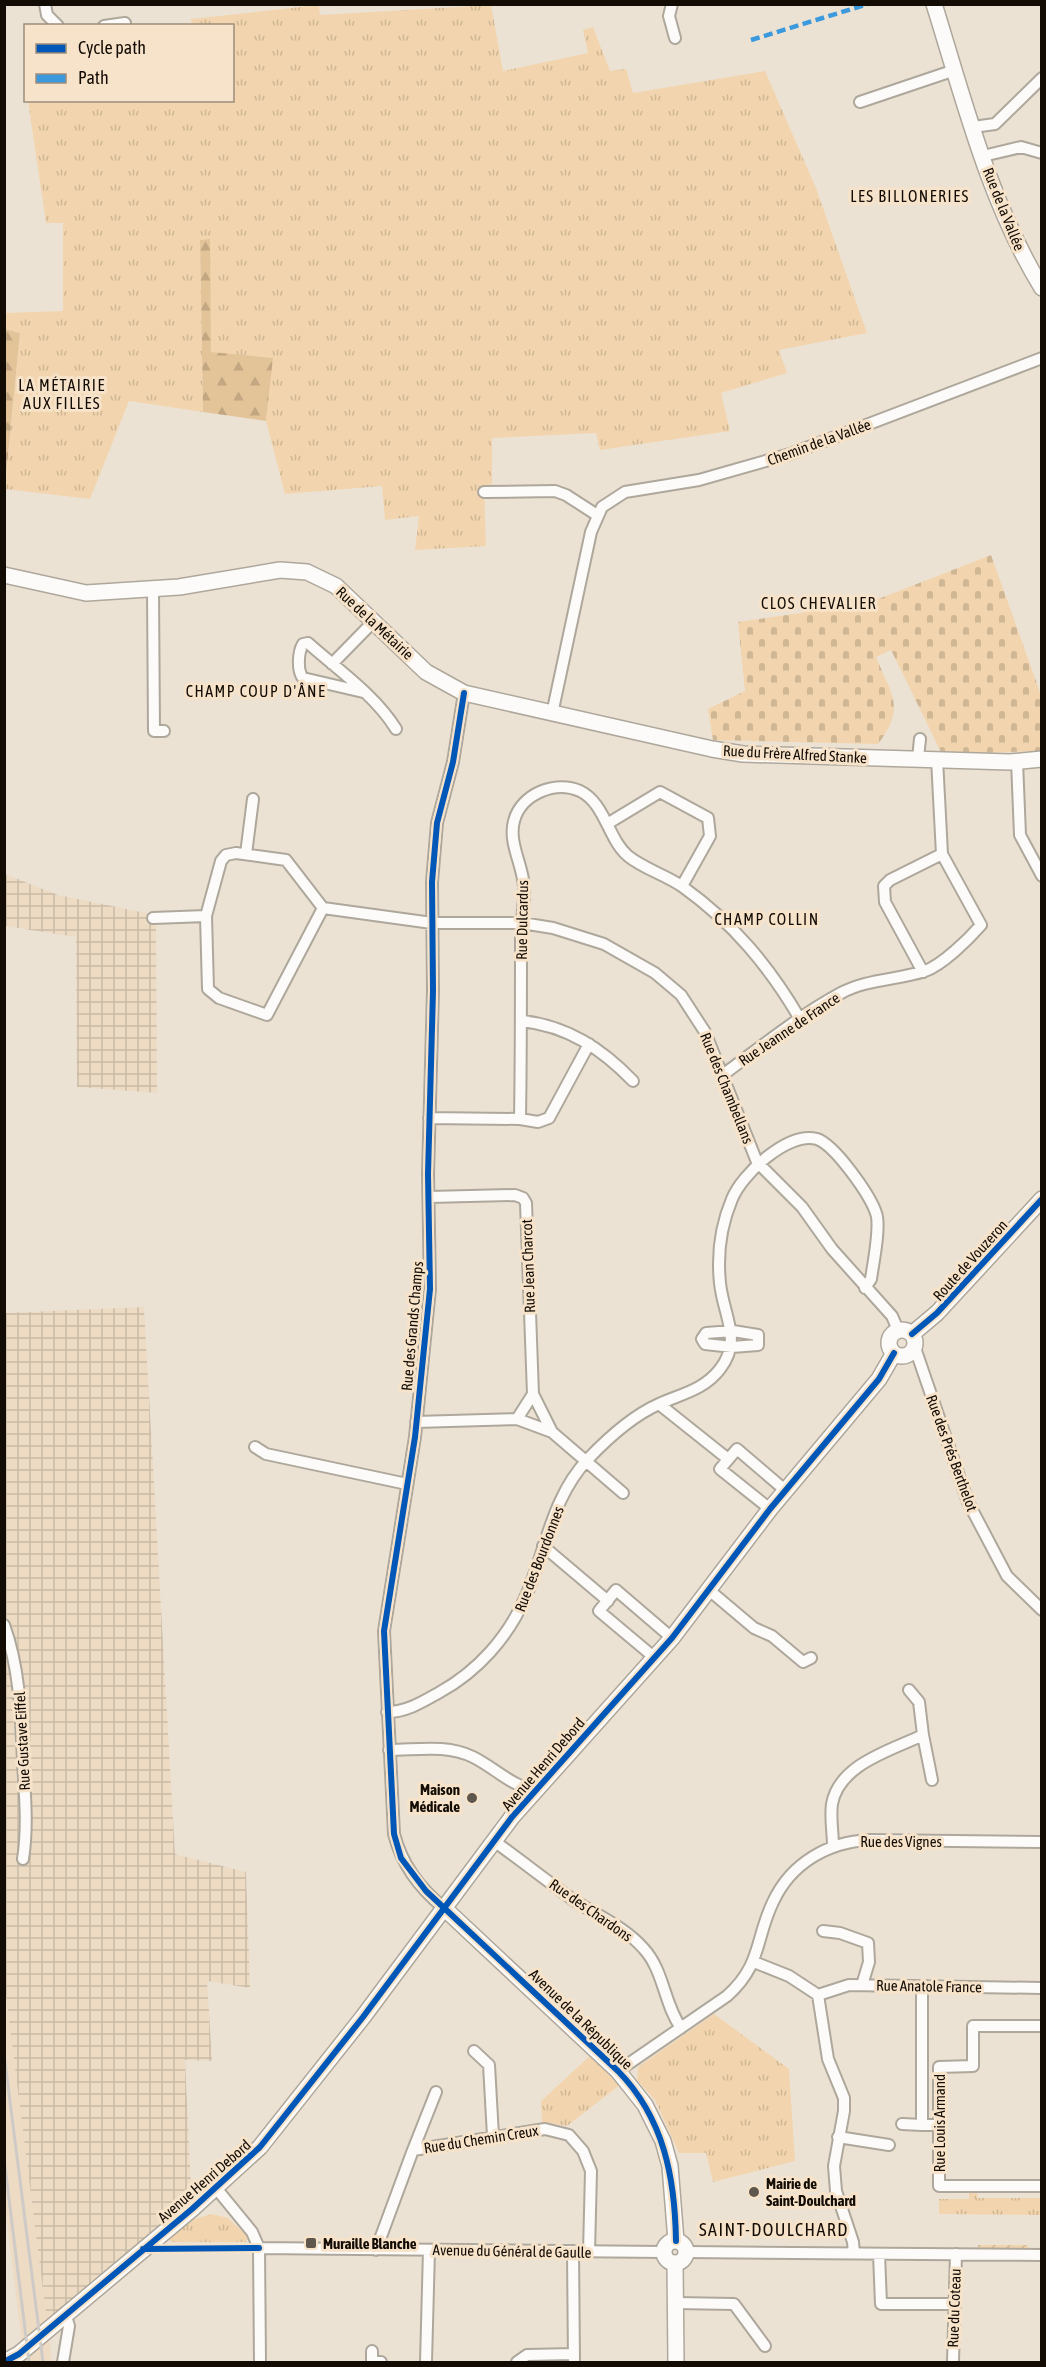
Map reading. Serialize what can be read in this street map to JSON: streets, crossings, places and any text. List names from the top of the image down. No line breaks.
{"streets":{"street":["Rue de la Vallée","Chemin de la Vallée","Rue de la Métairie","Rue du Frère Alfred Stanke","Rue Dulcardus","Rue Jeanne de France","Rue des Chambellans","Route de Vouzeron","Rue Jean Charcot","Rue des Grands Champs","Rue des Prés Berthelot","Rue des Bourdonnes","Rue Gustave Eiffel","Avenue Henri Debord","Rue des Vignes","Rue des Chardons","Rue Anatole France","Avenue de la République","Rue Louis Armand","Rue du Chemin Creux","Avenue du Général de Gaulle","Rue du Coteau"]},"crossings":[["Rue de la Métairie","Rue du Frère Alfred Stanke"],["Rue de la Métairie","Rue des Grands Champs"],["Rue Dulcardus","Rue Jeanne de France"],["Rue Dulcardus","Rue des Chambellans"],["Rue Jeanne de France","Rue des Chambellans"],["Rue des Chambellans","Route de Vouzeron"],["Rue des Chambellans","Rue des Grands Champs"],["Rue des Chambellans","Rue des Prés Berthelot"],["Rue des Chambellans","Rue des Bourdonnes"],["Rue des Chambellans","Avenue Henri Debord"],["Route de Vouzeron","Rue des Prés Berthelot"],["Route de Vouzeron","Avenue Henri Debord"],["Rue Jean Charcot","Rue des Grands Champs"],["Rue Jean Charcot","Rue des Bourdonnes"],["Rue des Grands Champs","Rue des Bourdonnes"],["Rue des Grands Champs","Avenue Henri Debord"],["Rue des Grands Champs","Avenue de la République"],["Rue des Prés Berthelot","Avenue Henri Debord"],["Avenue Henri Debord","Rue des Chardons"],["Avenue Henri Debord","Avenue de la République"],["Rue des Vignes","Rue des Chardons"],["Rue des Vignes","Avenue de la République"],["Avenue de la République","Avenue du Général de Gaulle"],["Rue du Chemin Creux","Avenue du Général de Gaulle"],["Avenue du Général de Gaulle","Rue du Coteau"]],"districts":["LES BILLONERIES","LA MÉTAIRIE AUX FILLES","CLOS CHEVALIER","CHAMP COUP D'ÂNE","CHAMP COLLIN","SAINT-DOULCHARD"],"places":{"other":["Maison Médicale","Mairie de Saint-Doulchard"],"transit":["Muraille Blanche"]},"legend":["Cycle path","Path"]}
